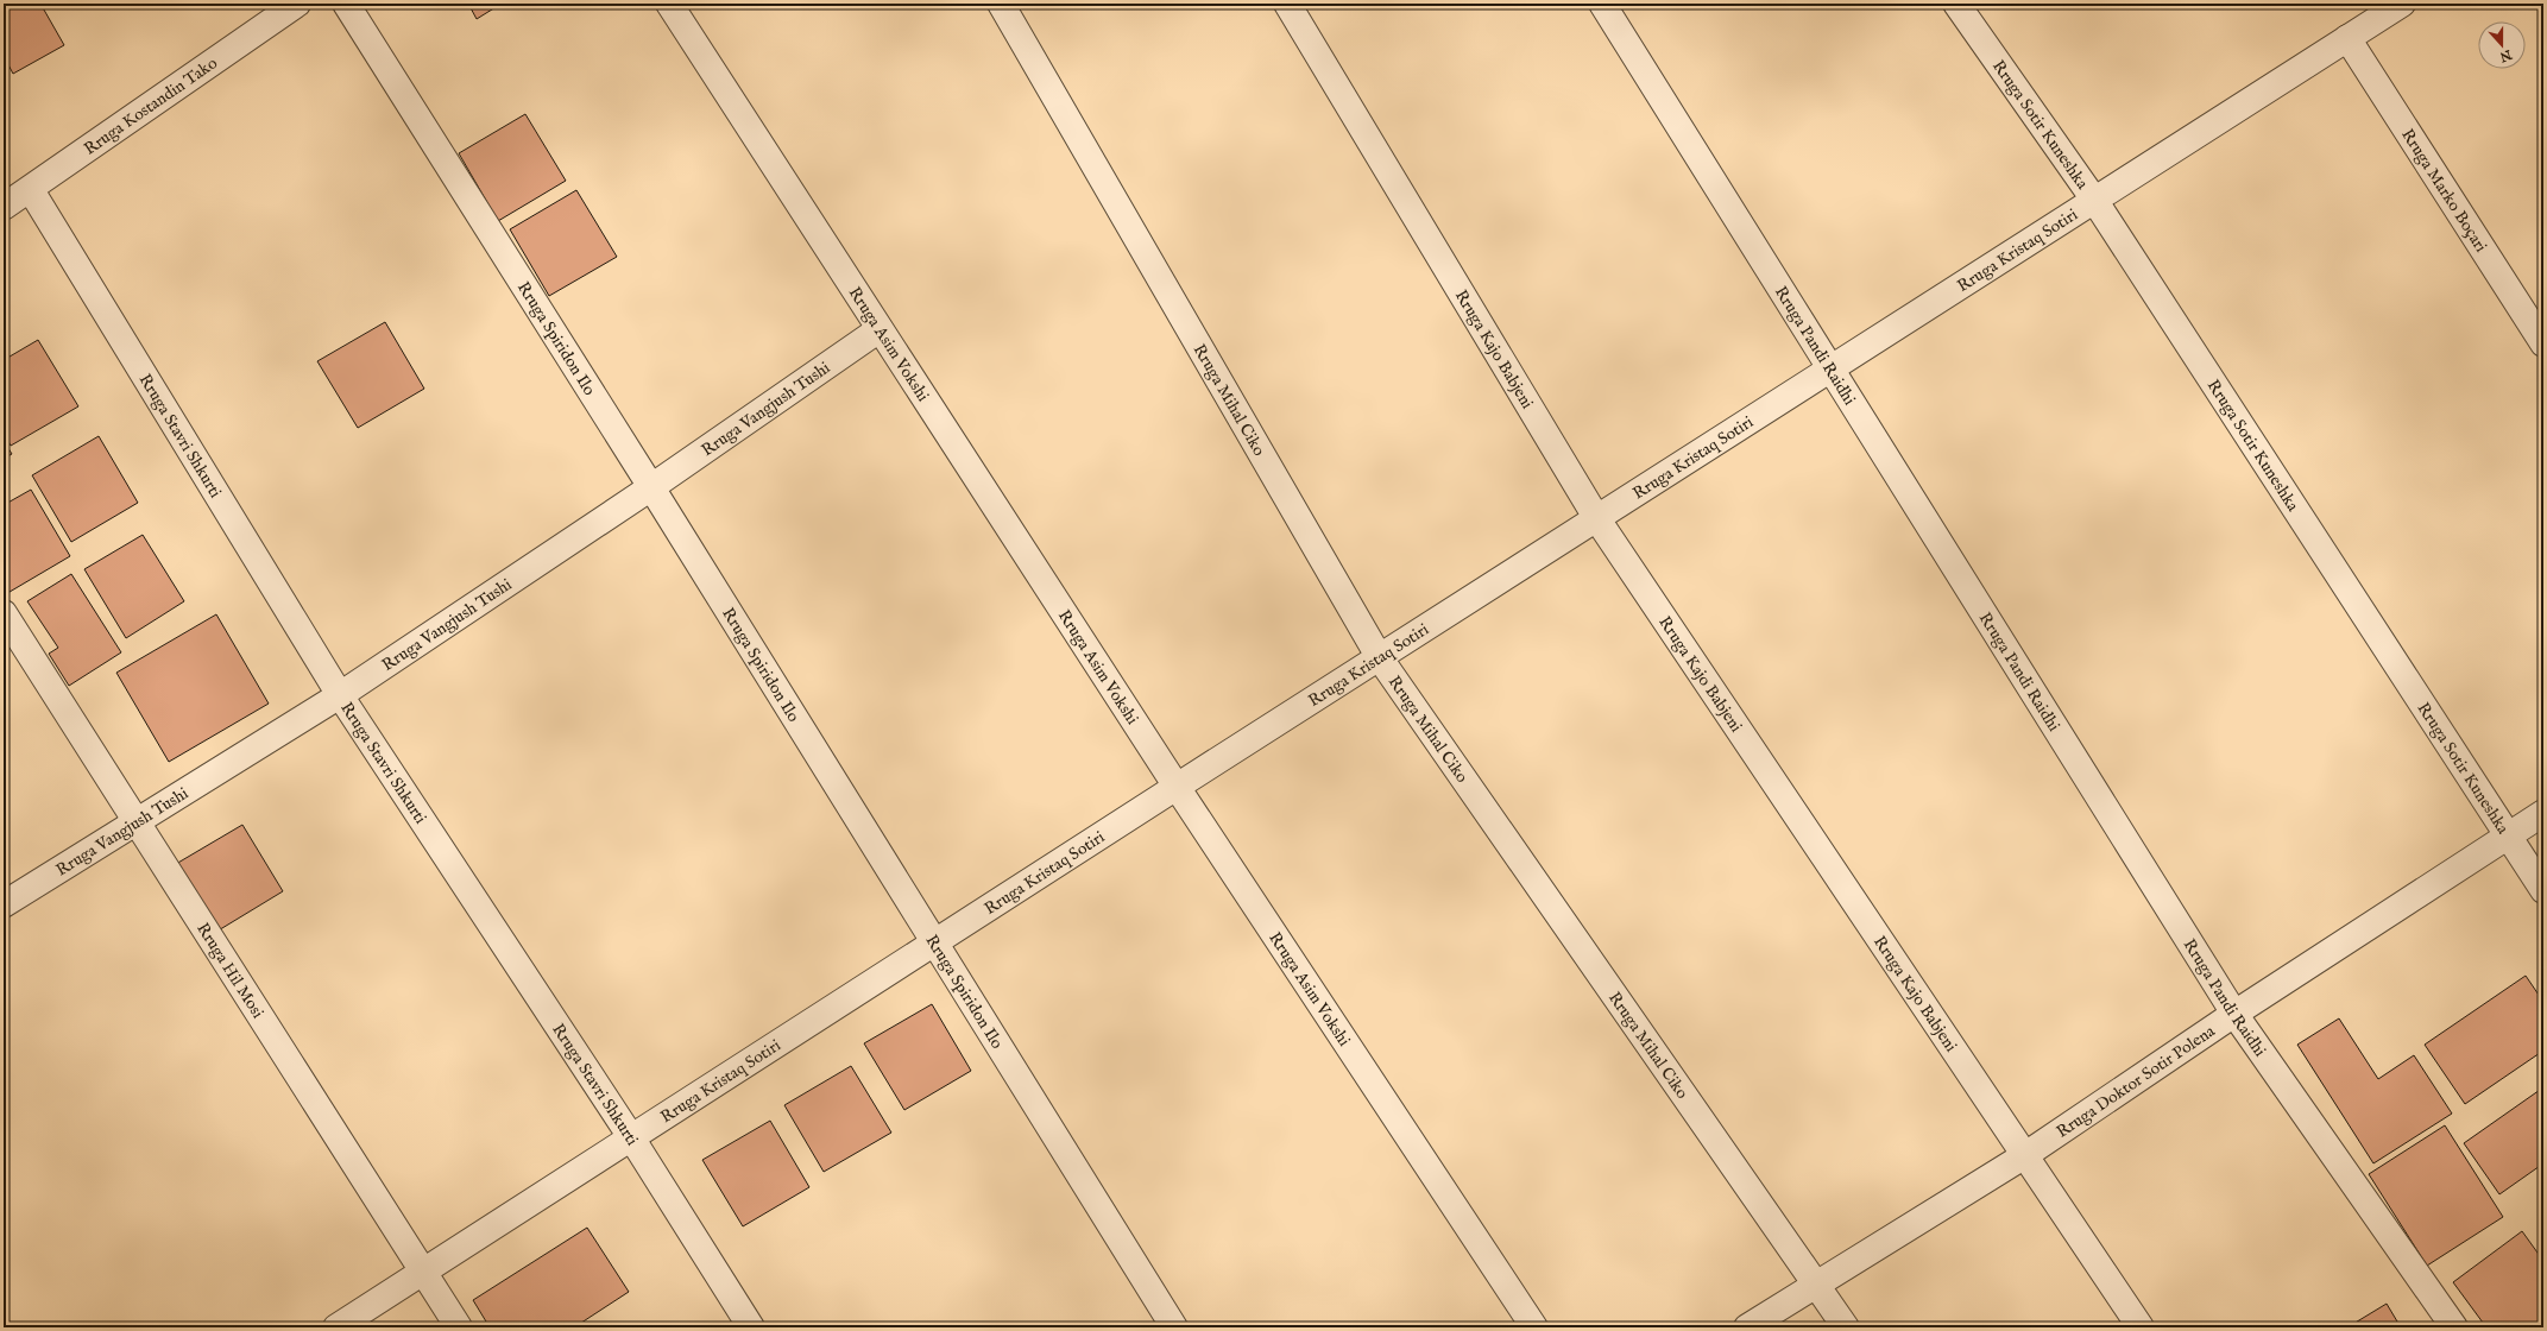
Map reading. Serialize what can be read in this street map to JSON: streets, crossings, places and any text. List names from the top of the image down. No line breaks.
{"streets":{"street":["Rruga Kostandin Tako","Rruga Sotir Kuneshka","Rruga Marko Boçari","Rruga Kristaq Sotiri","Rruga Spiridon Ilo","Rruga Asim Vokshi","Rruga Pandi Raidhi","Rruga Kajo Babjeni","Rruga Mihal Ciko","Rruga Vangjush Tushi","Rruga Stavri Shkurti","Rruga Hil Mosi","Rruga Doktor Sotir Polena"]},"crossings":[["Rruga Kostandin Tako","Rruga Stavri Shkurti"],["Rruga Sotir Kuneshka","Rruga Kristaq Sotiri"],["Rruga Sotir Kuneshka","Rruga Doktor Sotir Polena"],["Rruga Marko Boçari","Rruga Kristaq Sotiri"],["Rruga Kristaq Sotiri","Rruga Spiridon Ilo"],["Rruga Kristaq Sotiri","Rruga Asim Vokshi"],["Rruga Kristaq Sotiri","Rruga Pandi Raidhi"],["Rruga Kristaq Sotiri","Rruga Kajo Babjeni"],["Rruga Kristaq Sotiri","Rruga Mihal Ciko"],["Rruga Kristaq Sotiri","Rruga Stavri Shkurti"],["Rruga Kristaq Sotiri","Rruga Hil Mosi"],["Rruga Spiridon Ilo","Rruga Vangjush Tushi"],["Rruga Asim Vokshi","Rruga Vangjush Tushi"],["Rruga Pandi Raidhi","Rruga Doktor Sotir Polena"],["Rruga Kajo Babjeni","Rruga Doktor Sotir Polena"],["Rruga Mihal Ciko","Rruga Doktor Sotir Polena"],["Rruga Vangjush Tushi","Rruga Stavri Shkurti"],["Rruga Vangjush Tushi","Rruga Hil Mosi"]],"north":"bottom"}
